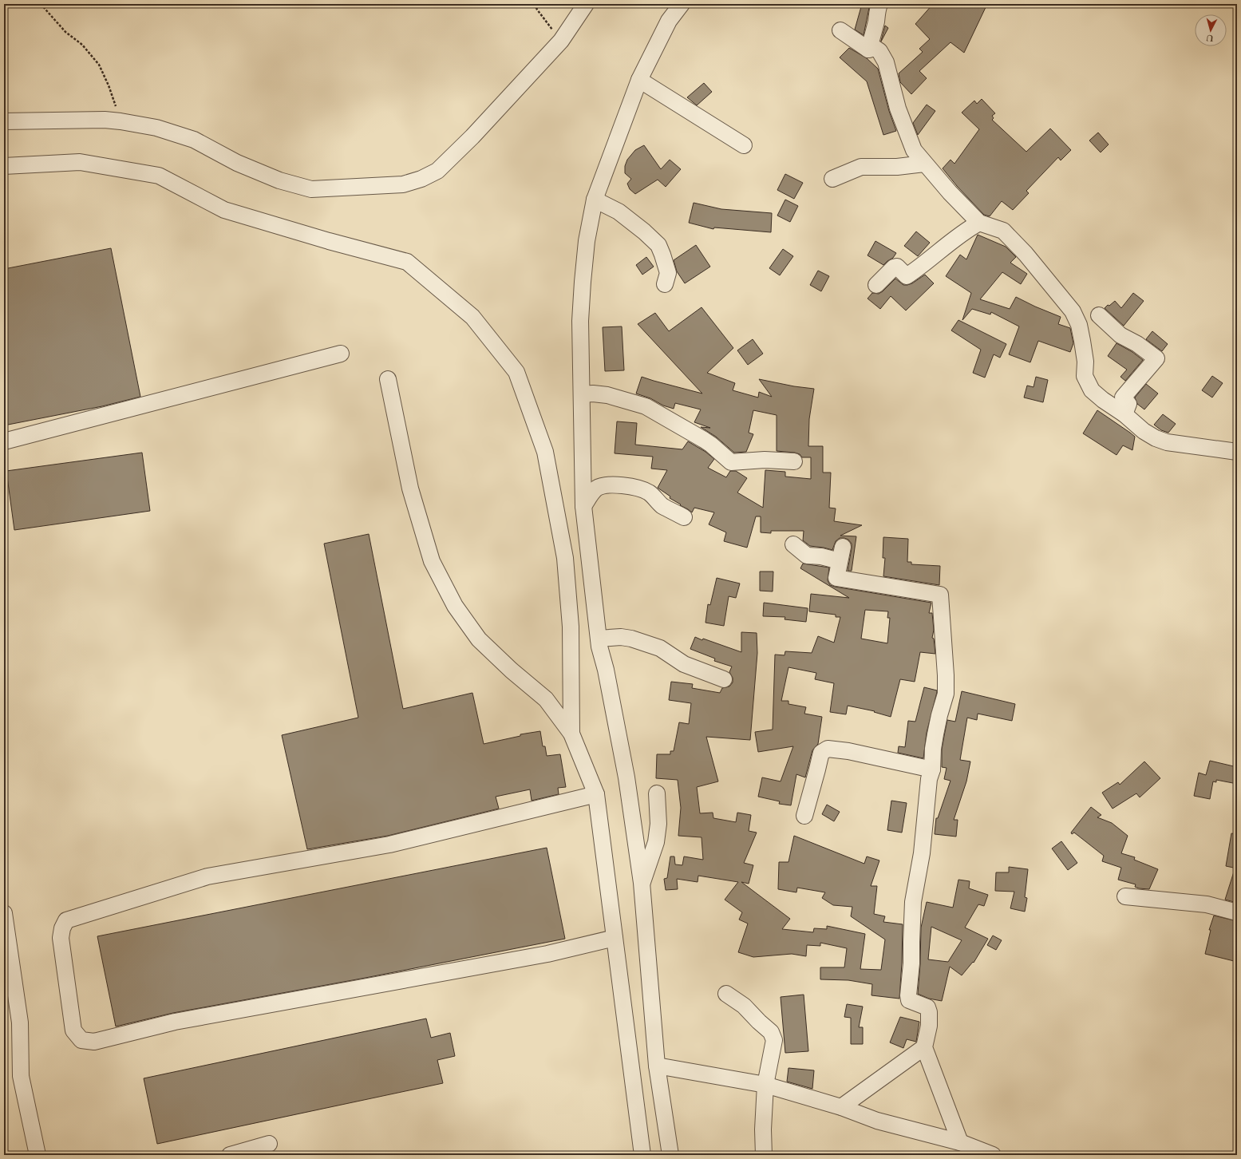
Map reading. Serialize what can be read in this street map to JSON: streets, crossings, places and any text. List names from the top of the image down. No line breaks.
{"north":"bottom"}
